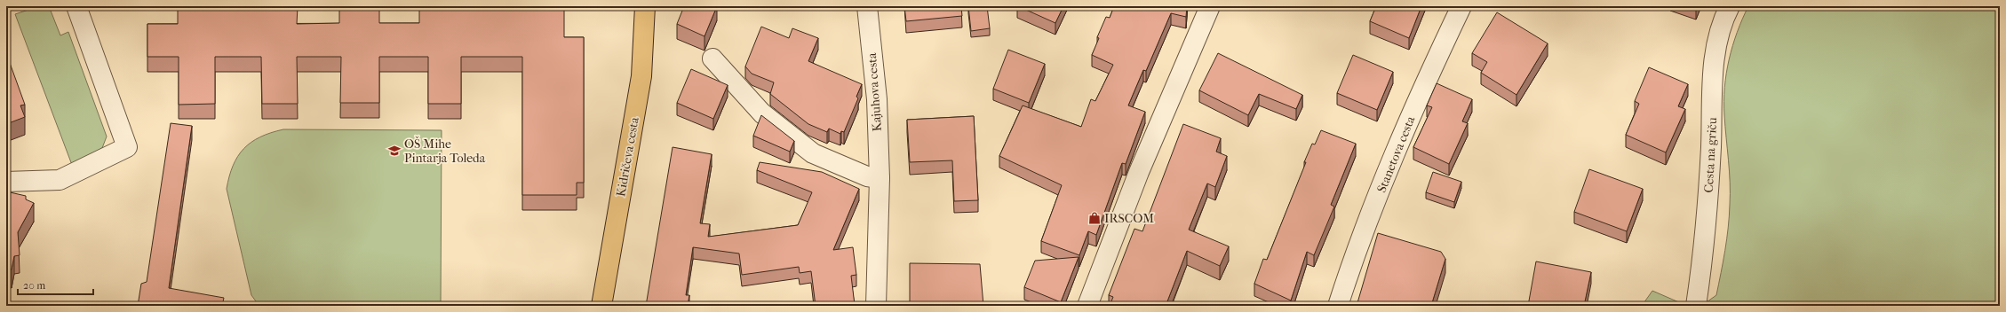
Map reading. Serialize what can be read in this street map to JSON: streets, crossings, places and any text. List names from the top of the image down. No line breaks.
{"streets":{"main road":["Kidričeva cesta"],"street":["Kajuhova cesta","Stanetova cesta","Cesta na griču"]},"places":{"school or university":["OŠ Mihe Pintarja Toleda"],"shop":["IRSCOM"]},"scale_bar":"20 m"}
